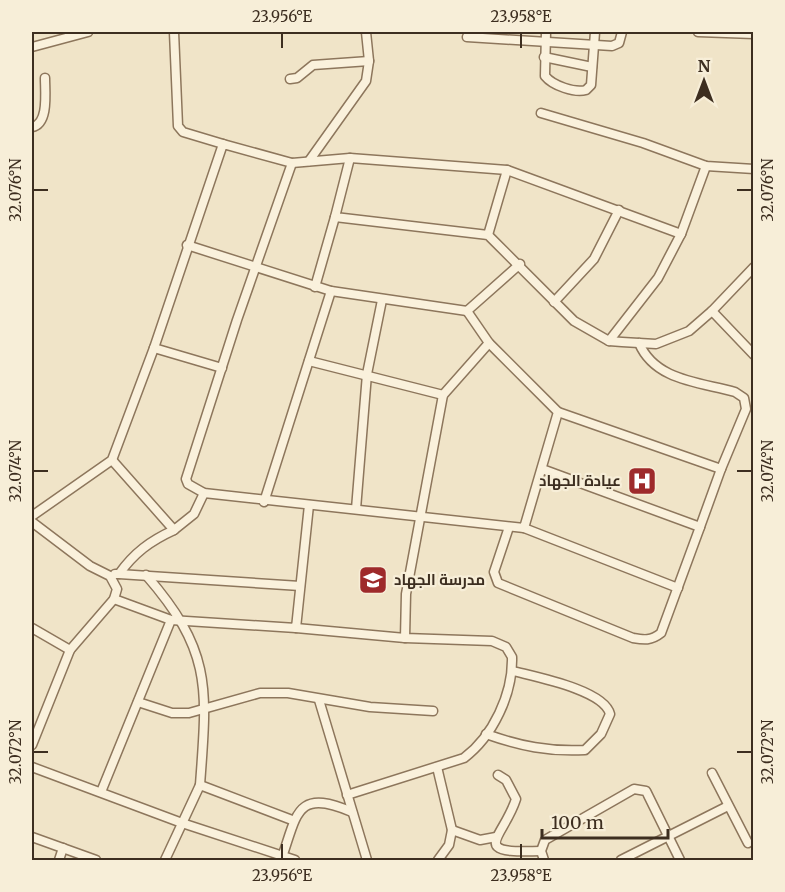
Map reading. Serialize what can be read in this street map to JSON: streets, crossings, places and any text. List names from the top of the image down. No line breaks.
{"places":{"hospital":["عيادة الجهاد"],"school or university":["مدرسة الجهاد"]},"scale_bar":"100 m","north":"top","coordinates":["23.956°E","23.958°E","32.076°N","32.074°N","32.072°N"]}
